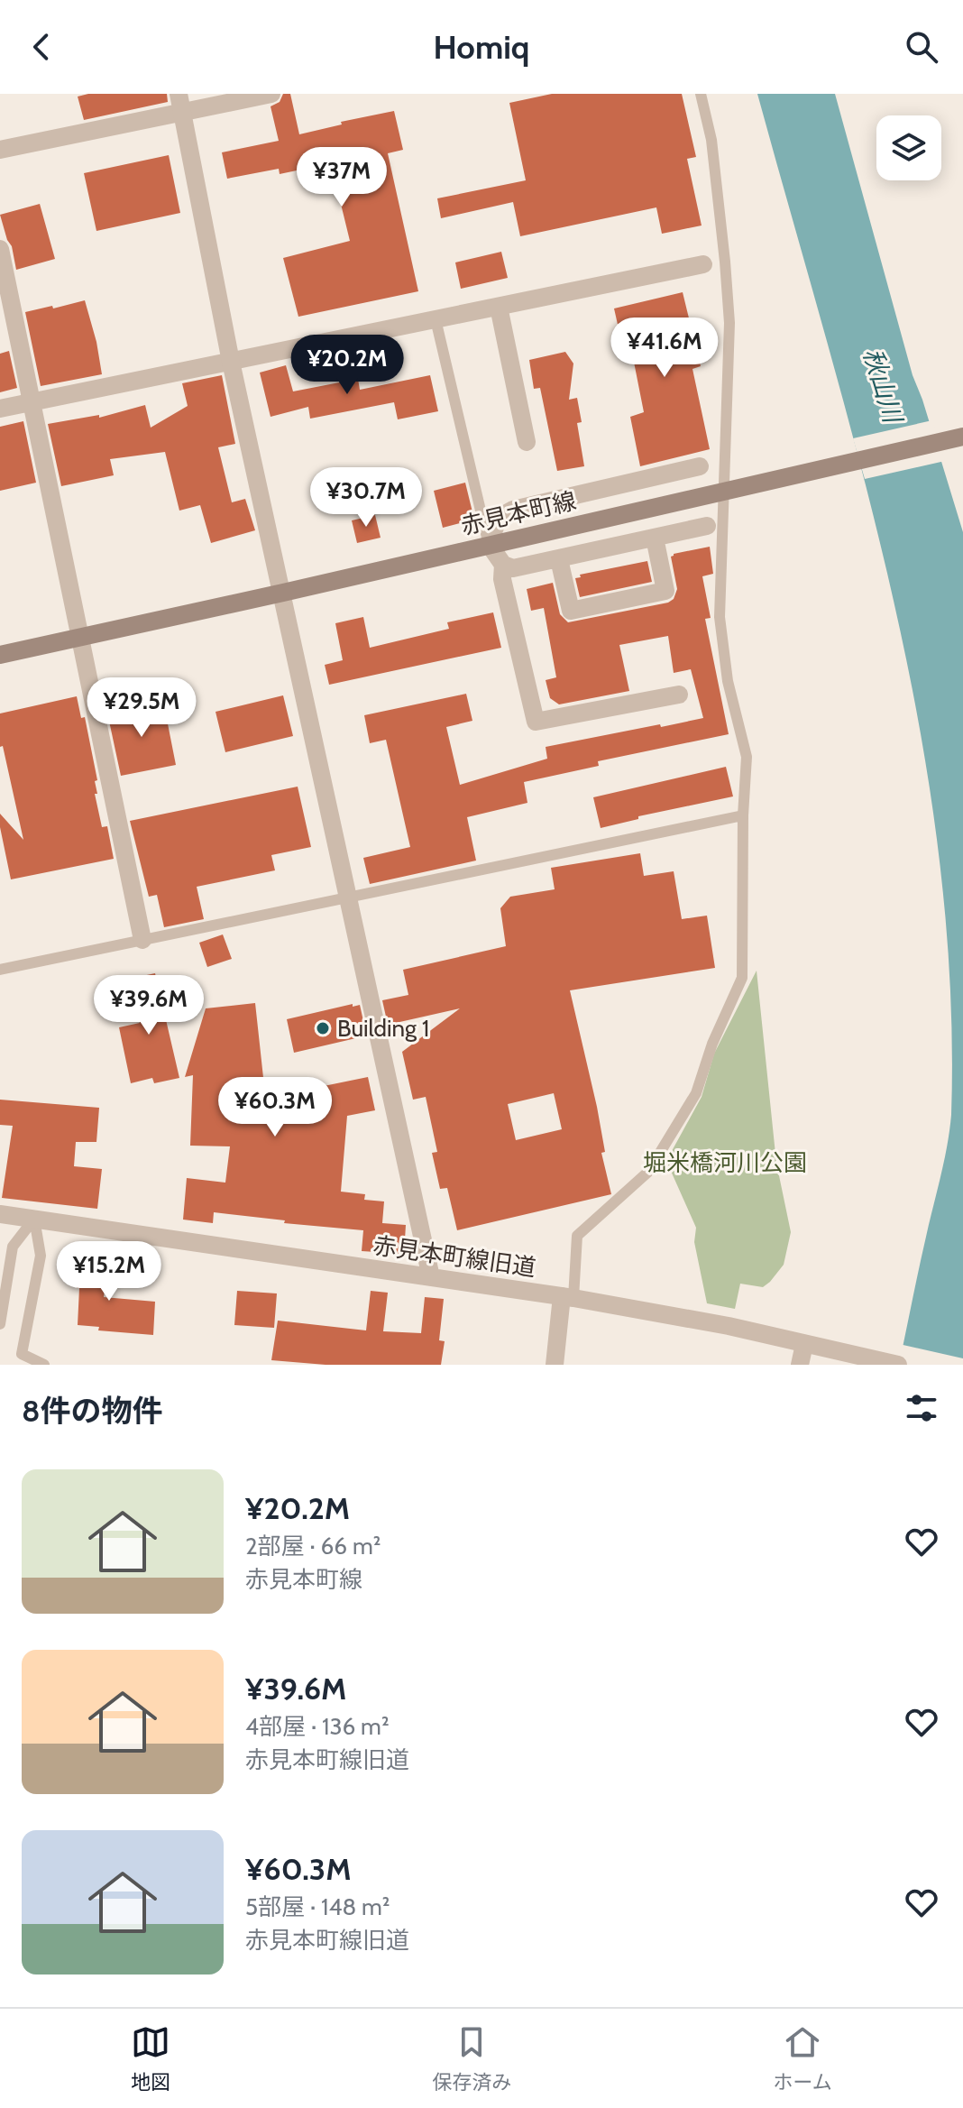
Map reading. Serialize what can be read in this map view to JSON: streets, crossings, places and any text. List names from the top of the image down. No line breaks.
{"streets":{"main road":["赤見本町線"],"street":["赤見本町線旧道"]},"water":["秋山川"],"parks":["堀米橋河川公園"],"places":["Building 1"],"page":{"header":"Homiq","price":["¥37M","¥41.6M","¥20.2M","¥30.7M","¥29.5M","¥39.6M","¥60.3M","¥15.2M"],"heading":"8件の物件","list":[{"name":"¥20.2M","note":"2部屋 · 66 m² · 赤見本町線"},{"name":"¥39.6M","note":"4部屋 · 136 m² · 赤見本町線旧道"},{"name":"¥60.3M","note":"5部屋 · 148 m² · 赤見本町線旧道"}],"tabs":["地図","保存済み","ホーム"]}}
